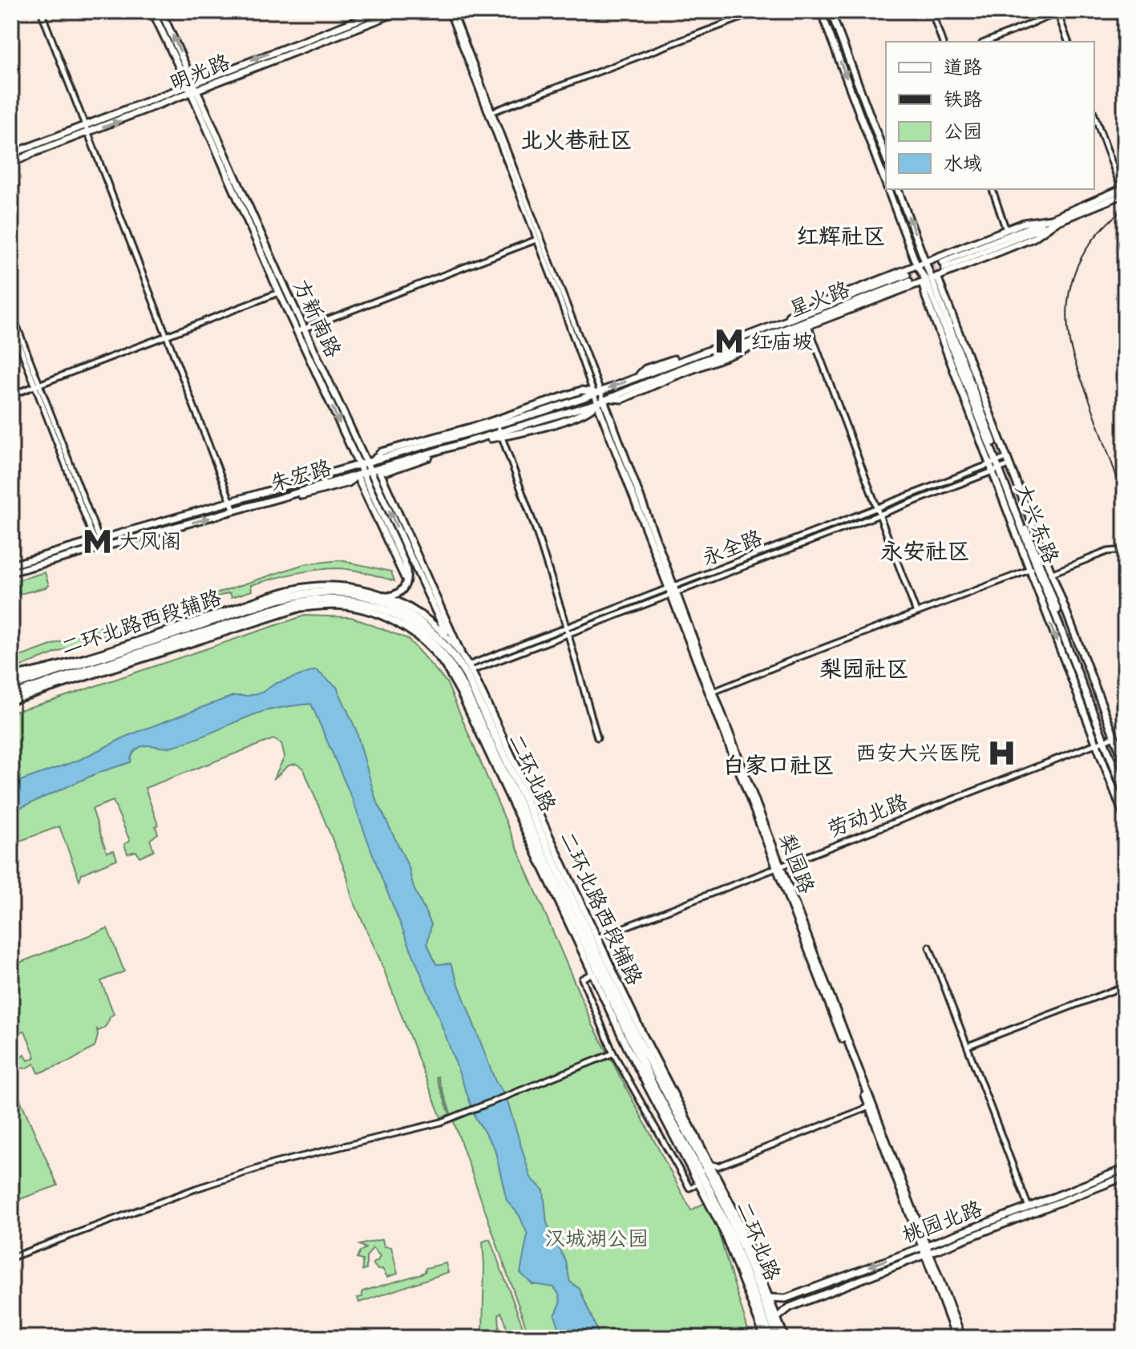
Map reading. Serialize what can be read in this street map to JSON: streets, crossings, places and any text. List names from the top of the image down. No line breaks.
{"streets":{"highway":["二环北路"],"main road":["明光路","星火路","方新南路","朱宏路","大兴东路","二环北路西段辅路","梨园路","桃园北路"],"street":["永全路","劳动北路"]},"crossings":[["明光路","方新南路"],["星火路","朱宏路"],["星火路","梨园路"],["方新南路","朱宏路"],["方新南路","二环北路西段辅路"],["朱宏路","梨园路"],["大兴东路","永全路"],["大兴东路","劳动北路"],["永全路","二环北路西段辅路"],["永全路","梨园路"],["二环北路西段辅路","二环北路"],["二环北路西段辅路","劳动北路"],["二环北路西段辅路","桃园北路"],["劳动北路","梨园路"],["梨园路","桃园北路"]],"districts":["北火巷社区","红辉社区","永安社区","梨园社区","白家口社区"],"parks":["汉城湖公园"],"places":{"metro station":["红庙坡","大风阁"],"hospital":["西安大兴医院"]},"legend":["道路","铁路","公园","水域"]}
